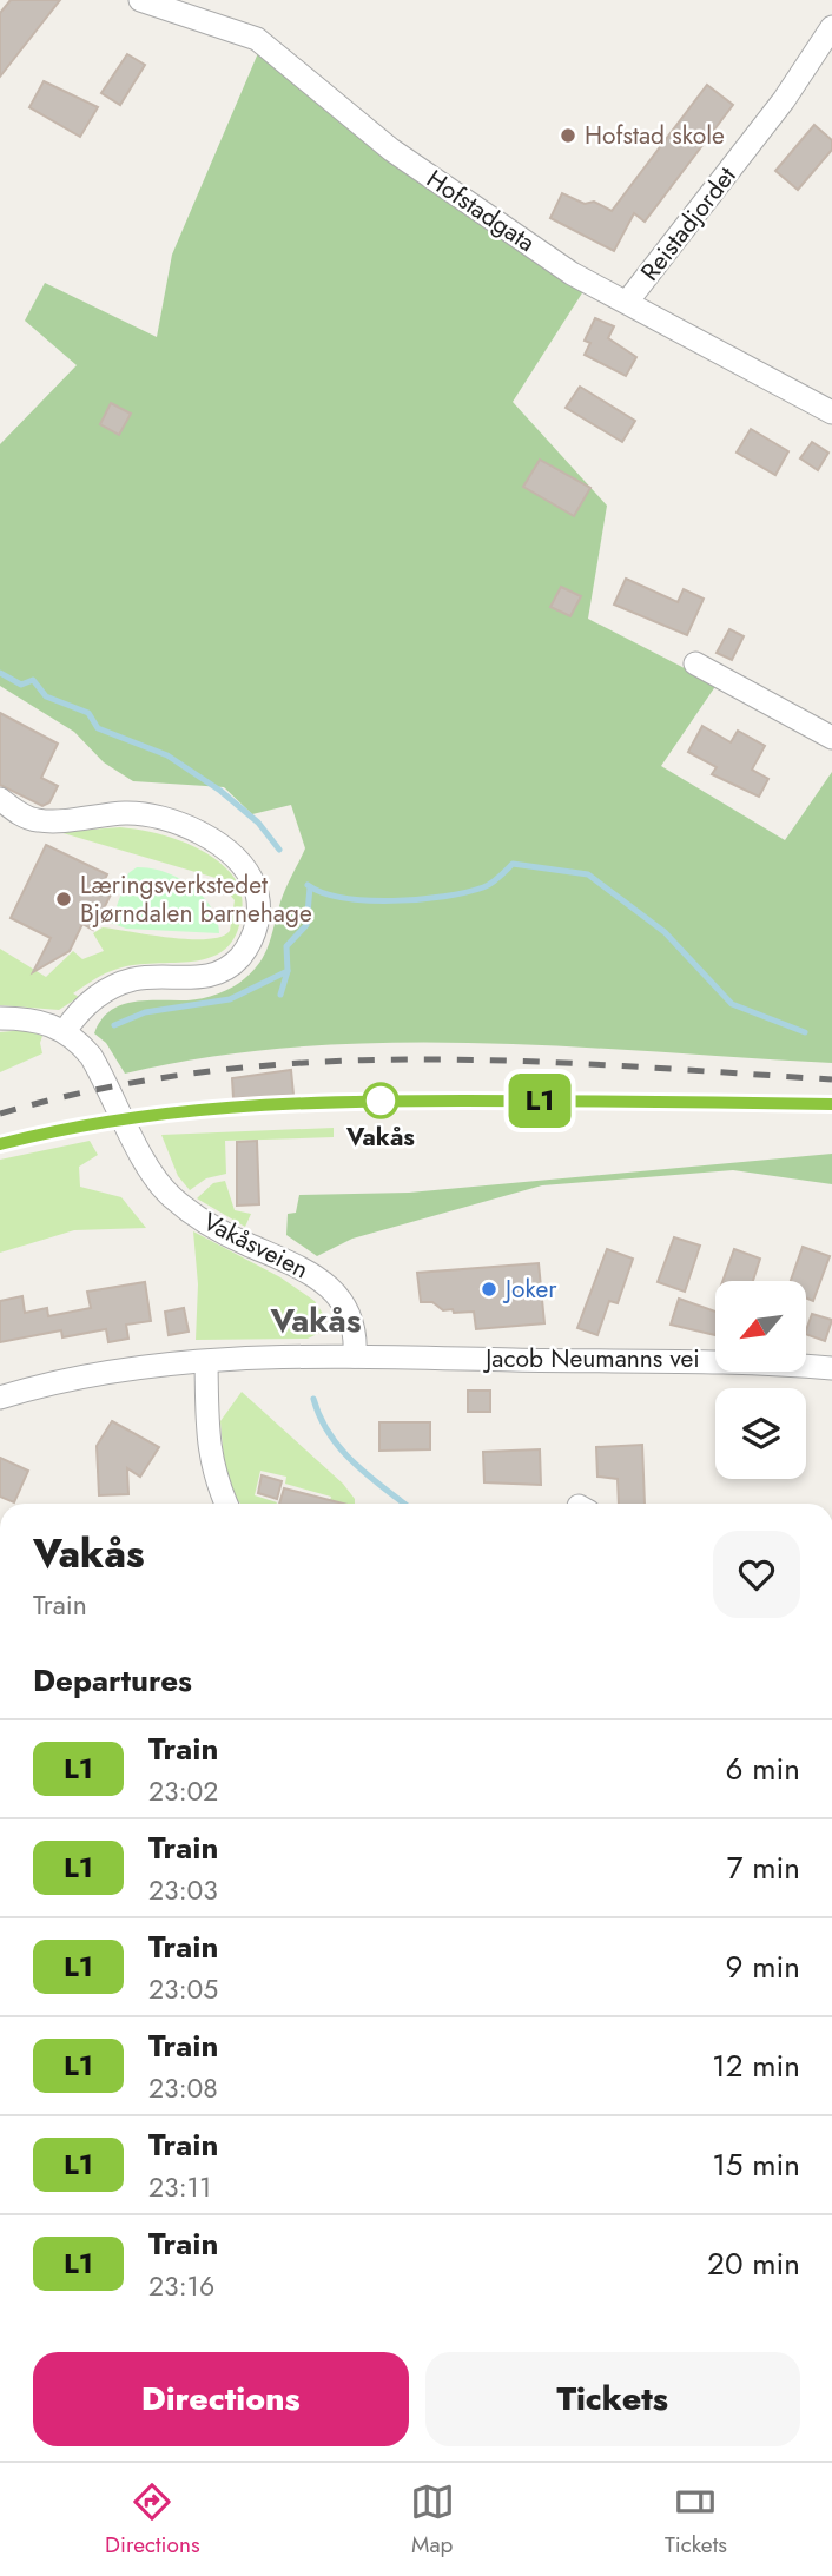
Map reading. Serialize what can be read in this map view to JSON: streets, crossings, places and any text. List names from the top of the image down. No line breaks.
{"streets":{"street":["Hofstadgata","Reistadjordet","Vakåsveien","Jacob Neumanns vei"]},"crossings":[["Hofstadgata","Reistadjordet"],["Vakåsveien","Jacob Neumanns vei"]],"districts":["Vakås"],"places":["Hofstad skole","Læringsverkstedet Bjørndalen barnehage","Vakås","Joker"],"north":"bottom left","page":{"on_map":"L1","heading":[["Vakås","Train"],"Departures"],"list":[{"mark":"L1","name":"Train","note":"23:02","value":"6 min"},{"mark":"L1","name":"Train","note":"23:03","value":"7 min"},{"mark":"L1","name":"Train","note":"23:05","value":"9 min"},{"mark":"L1","name":"Train","note":"23:08","value":"12 min"},{"mark":"L1","name":"Train","note":"23:11","value":"15 min"},{"mark":"L1","name":"Train","note":"23:16","value":"20 min"}],"buttons":["Directions","Tickets"],"tabs":["Directions","Map","Tickets"]}}
